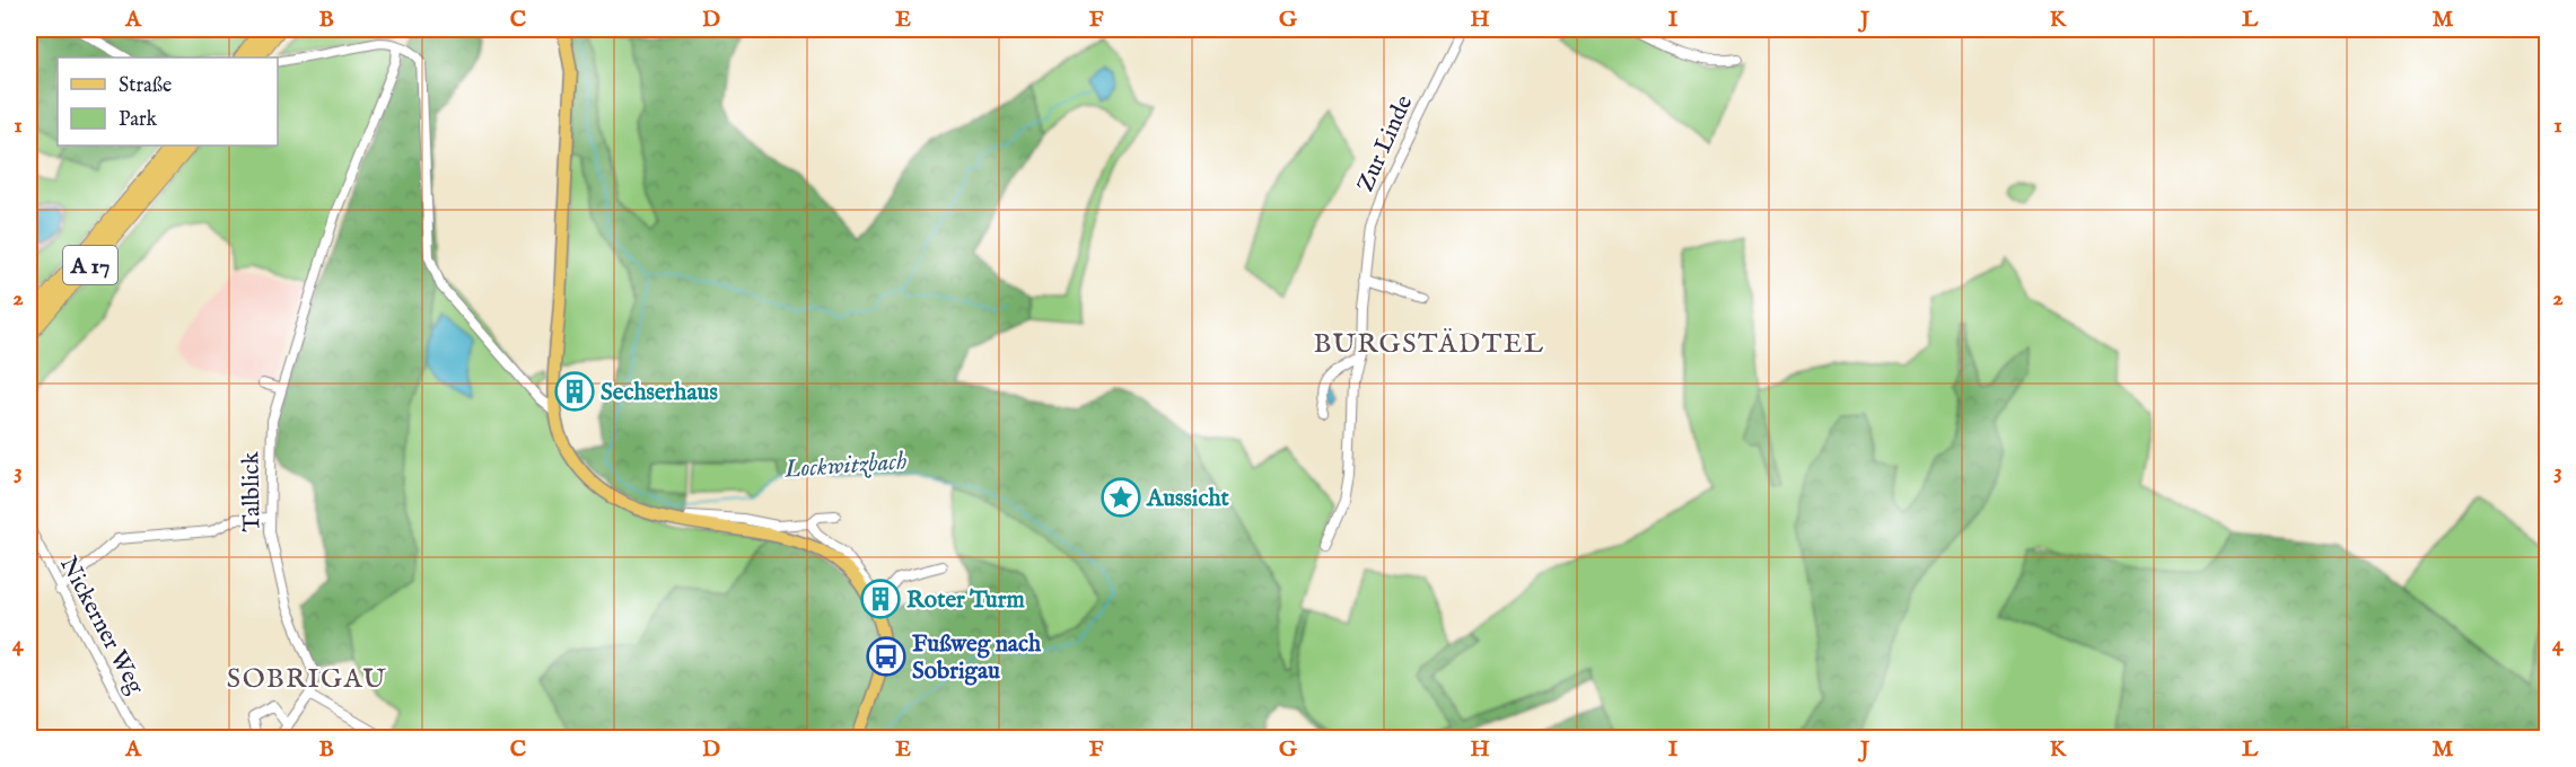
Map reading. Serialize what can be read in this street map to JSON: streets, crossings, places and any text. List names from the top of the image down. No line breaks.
{"streets":{"highway":["A 17"],"street":["Zur Linde","Talblick","Nickerner Weg"]},"districts":["BURGSTÄDTEL","SOBRIGAU"],"water":["Lockwitzbach"],"places":{"building":["Sechserhaus","Roter Turm"],"place":["Aussicht"],"bus stop":["Fußweg nach Sobrigau"]},"legend":["Straße","Park"],"grid":{"columns":["A","B","C","D","E","F","G","H","I","J","K","L","M"],"rows":["1","2","3","4"]}}
